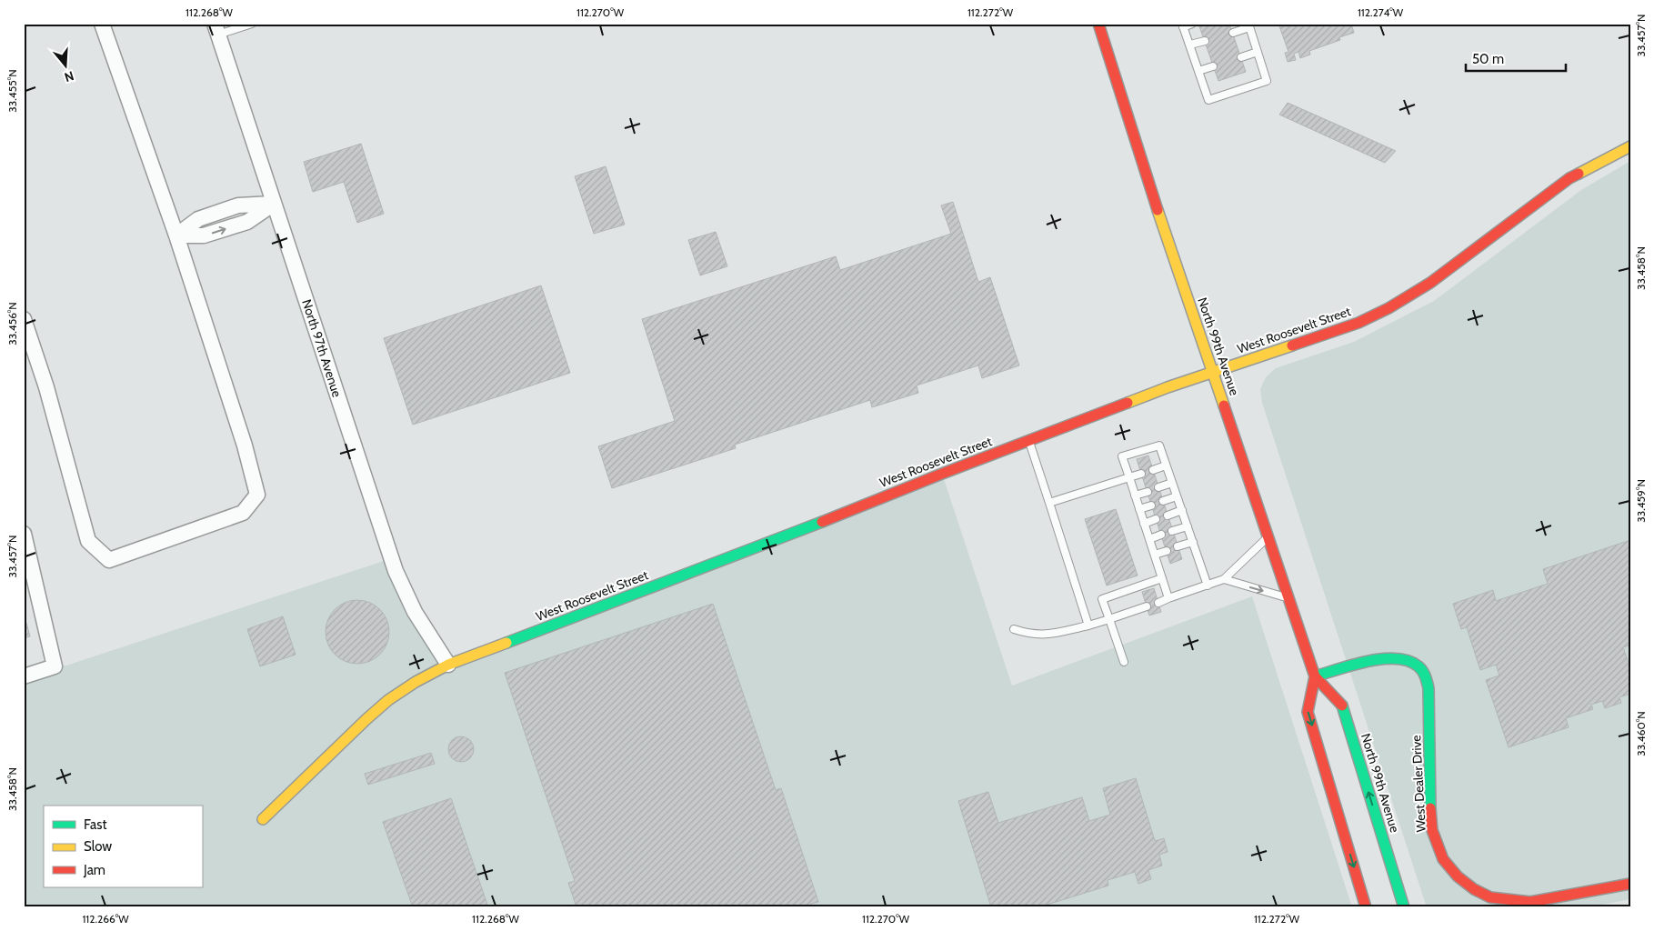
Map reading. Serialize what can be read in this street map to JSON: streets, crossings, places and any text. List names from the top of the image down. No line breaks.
{"streets":{"street":["West Roosevelt Street","North 99th Avenue","North 97th Avenue","West Dealer Drive"]},"crossings":[["West Roosevelt Street","North 99th Avenue"],["West Roosevelt Street","North 97th Avenue"],["North 99th Avenue","West Dealer Drive"]],"legend":["Fast","Slow","Jam"],"scale_bar":"50 m","north":"bottom","coordinates":["112.268°W","112.270°W","112.272°W","112.274°W","33.457°N","33.455°N","33.458°N","33.456°N","33.459°N","33.460°N","112.266°W"]}
